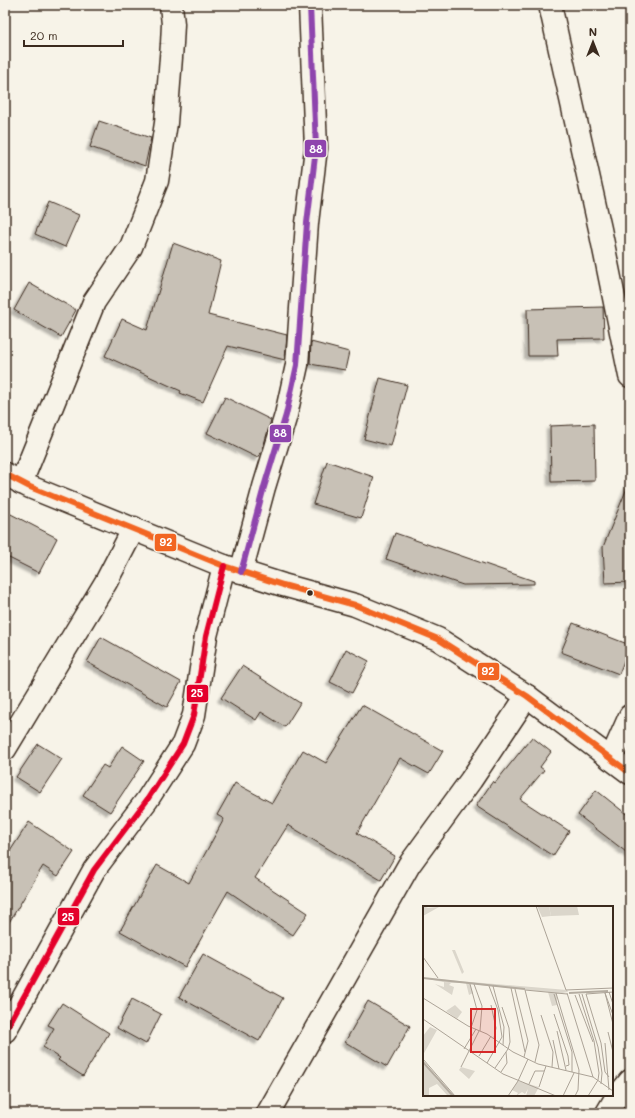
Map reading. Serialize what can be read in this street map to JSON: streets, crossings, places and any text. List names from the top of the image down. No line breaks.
{"lines":["transit line 88","transit line 92","transit line 25"],"scale_bar":"20 m","north":"top"}
